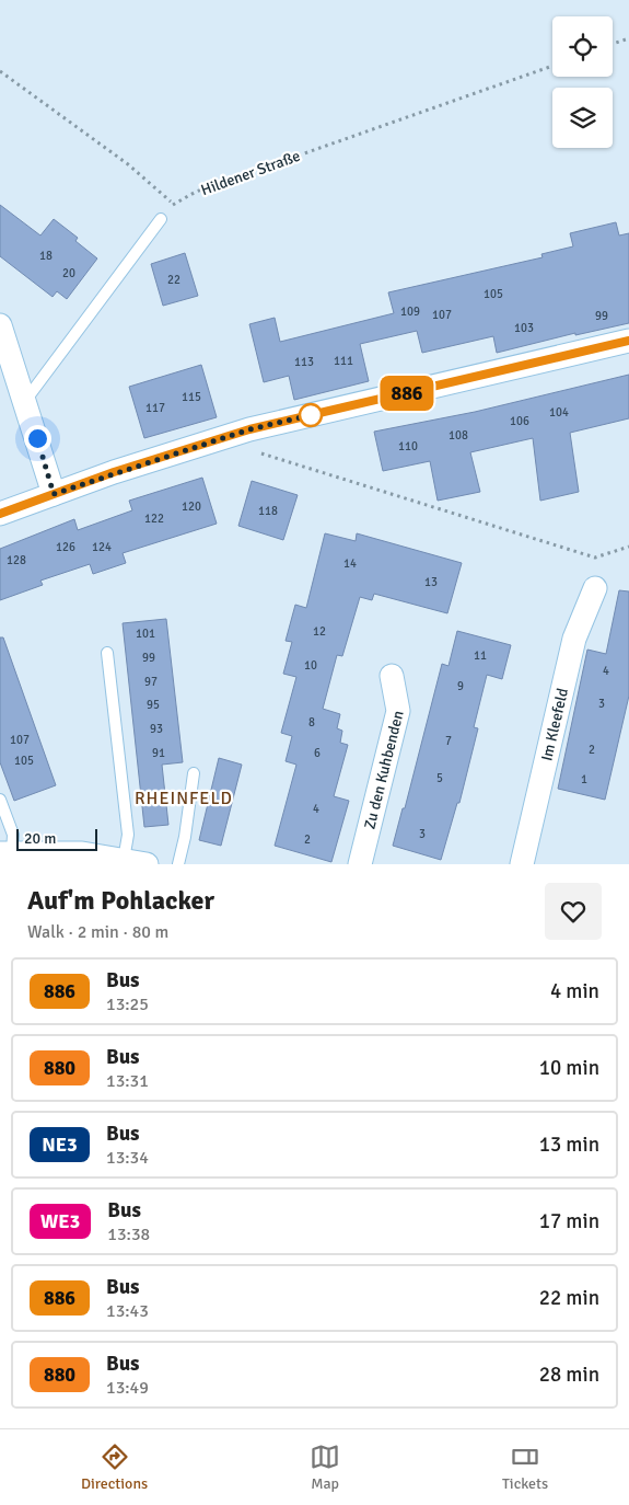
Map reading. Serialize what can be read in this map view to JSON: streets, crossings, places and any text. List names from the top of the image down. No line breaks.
{"streets":{"street":["Im Kleefeld","Zu den Kuhbenden"],"path":["Hildener Straße"]},"districts":["RHEINFELD"],"lines":["bus line 886"],"house_numbers":["18","20","22","105","109","107","99","103","111","113","115","117","104","106","108","110","120","118","122","126","124","128","14","13","12","101","11","99","10","4","97","9","3","95","8","93","107","7","2","91","6","105","5","1","4","3","2"],"scale_bar":"20 m","page":{"on_map":"886","scale":"20 m","heading":["Auf'm Pohlacker","Walk · 2 min · 80 m"],"list":[{"mark":"886","name":"Bus","note":"13:25","value":"4 min"},{"mark":"880","name":"Bus","note":"13:31","value":"10 min"},{"mark":"NE3","name":"Bus","note":"13:34","value":"13 min"},{"mark":"WE3","name":"Bus","note":"13:38","value":"17 min"},{"mark":"886","name":"Bus","note":"13:43","value":"22 min"},{"mark":"880","name":"Bus","note":"13:49","value":"28 min"}],"tabs":["Directions","Map","Tickets"]}}
